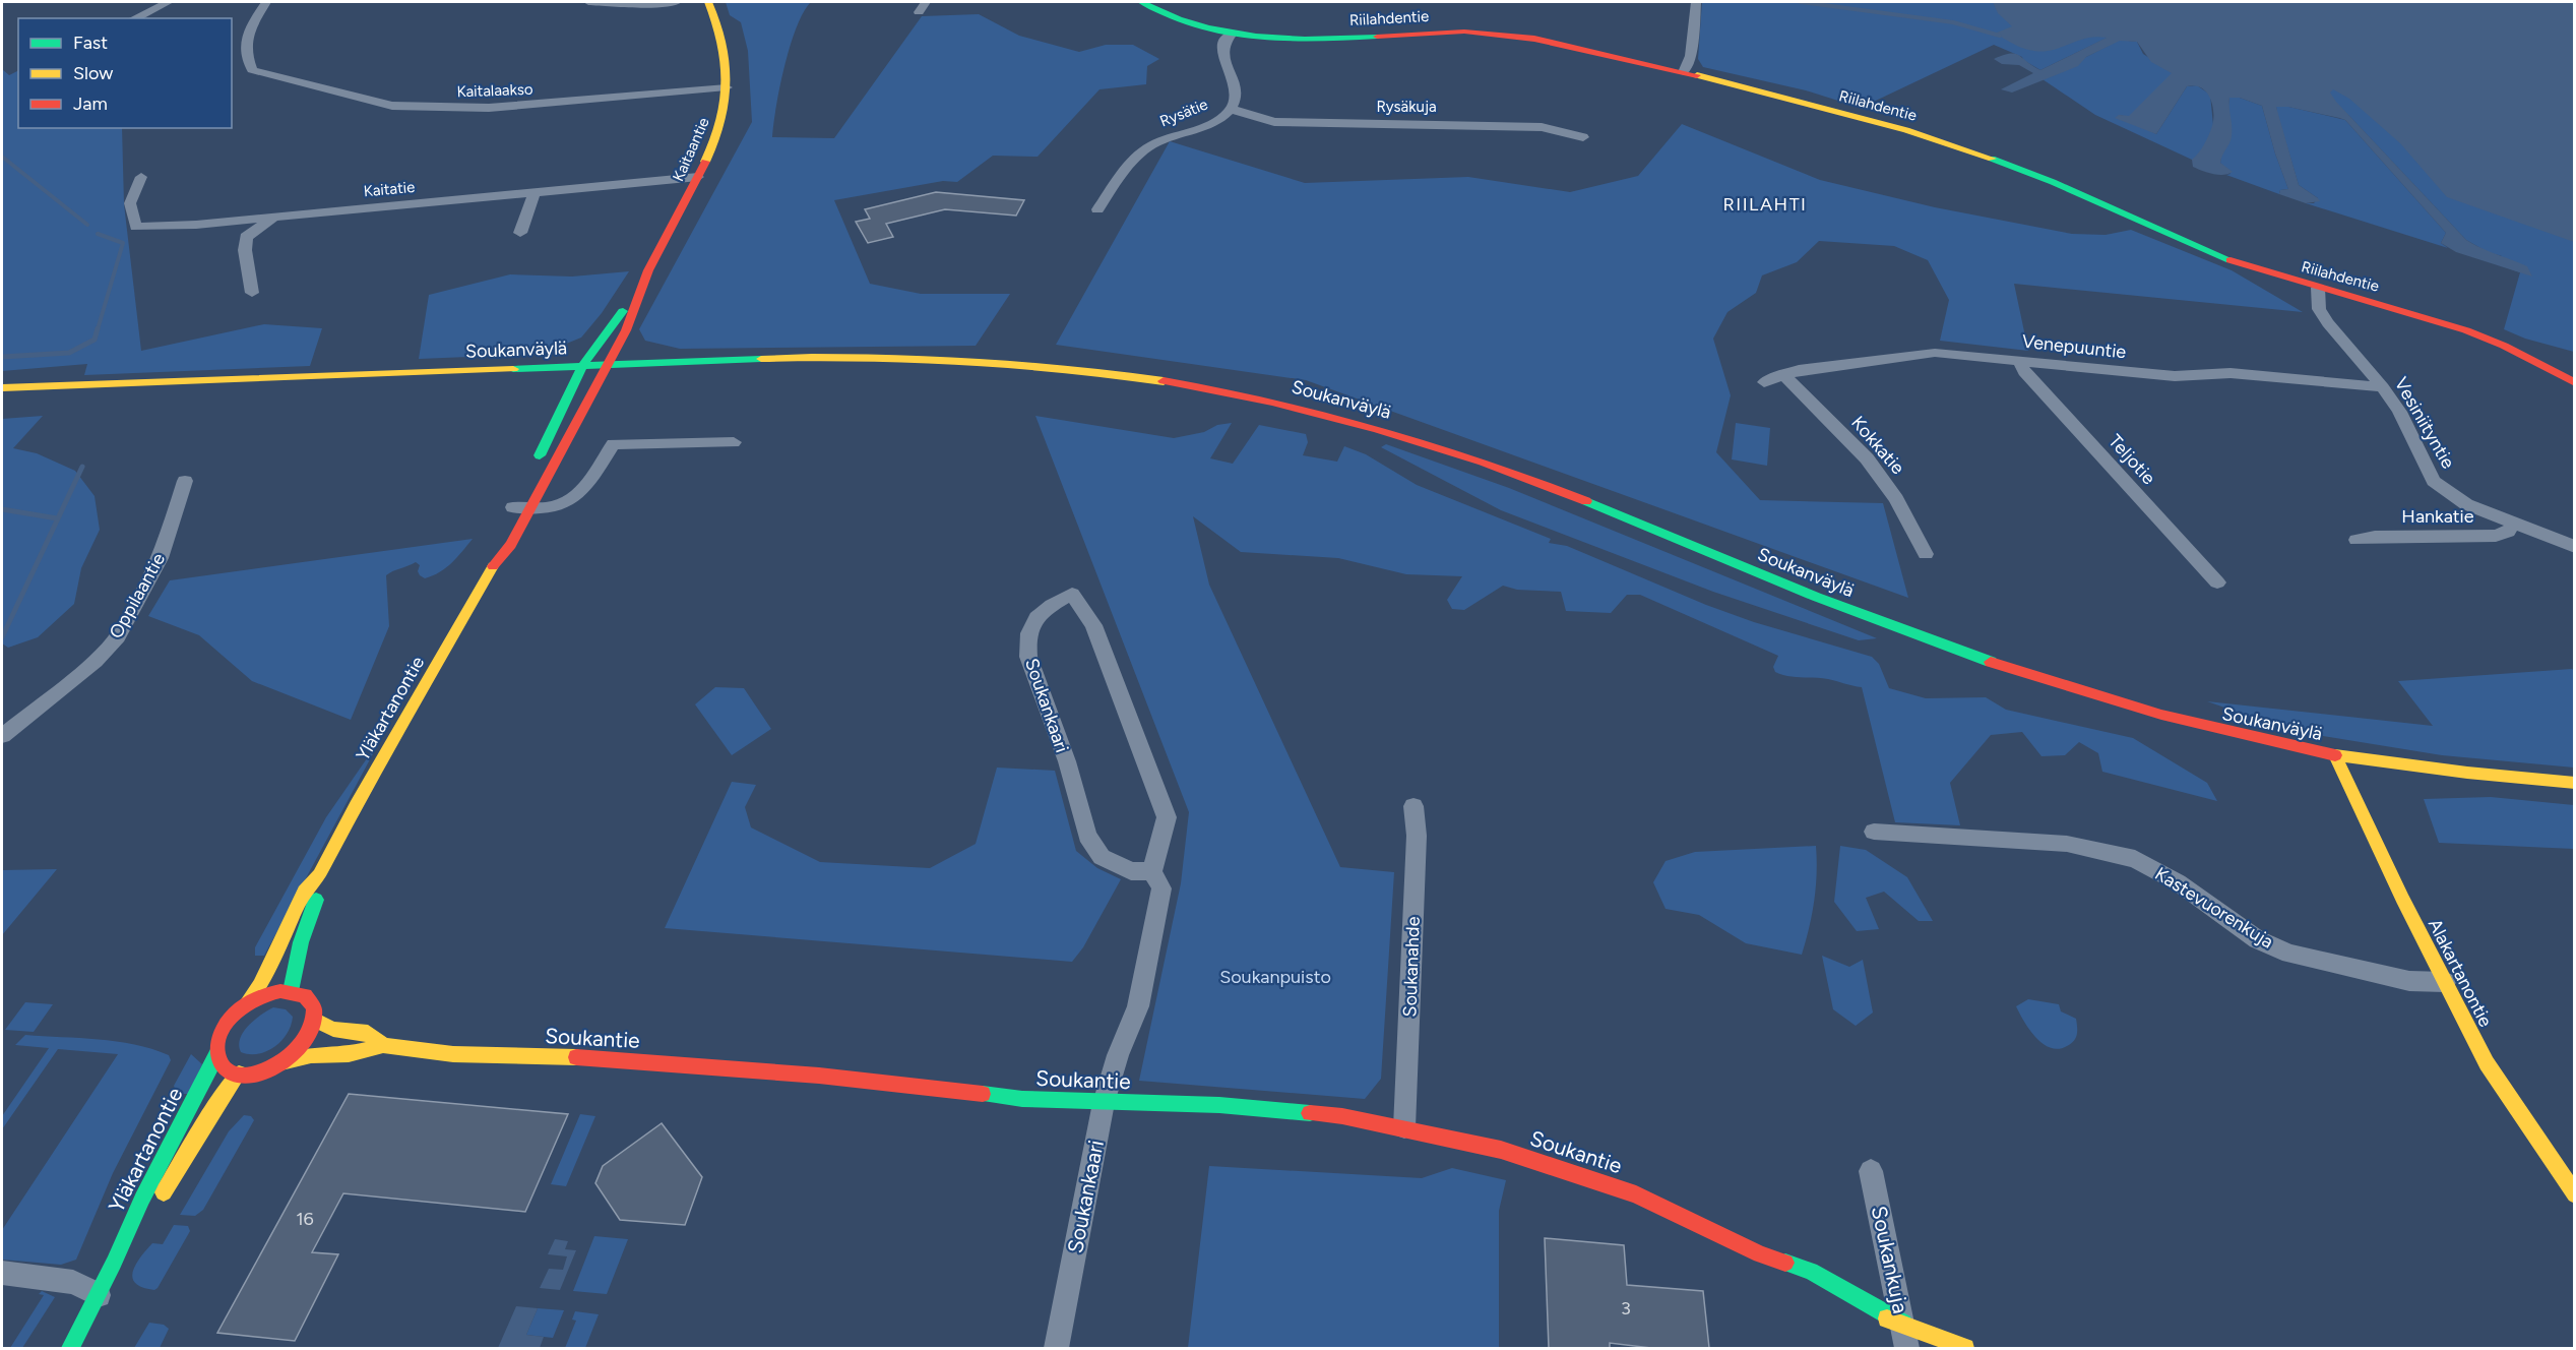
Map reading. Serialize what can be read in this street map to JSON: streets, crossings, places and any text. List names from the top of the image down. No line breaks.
{"streets":{"main road":["Riilahdentie","Kaitaantie","Soukanväylä","Yläkartanontie","Alakartanontie","Soukantie"],"street":["Kaitalaakso","Rysäkuja","Rysätie","Kaitatie","Venepuuntie","Vesiniityntie","Kokkatie","Teljotie","Hankatie","Oppilaantie","Soukankaari","Kastevuorenkuja","Soukanahde","Soukankuja"]},"crossings":[["Riilahdentie","Rysätie"],["Riilahdentie","Vesiniityntie"],["Kaitalaakso","Kaitaantie"],["Rysäkuja","Rysätie"],["Kaitaantie","Kaitatie"],["Kaitaantie","Soukanväylä"],["Kaitaantie","Yläkartanontie"],["Venepuuntie","Vesiniityntie"],["Venepuuntie","Kokkatie"],["Venepuuntie","Teljotie"],["Soukanväylä","Yläkartanontie"],["Soukanväylä","Alakartanontie"],["Vesiniityntie","Hankatie"],["Soukankaari","Soukantie"],["Yläkartanontie","Soukantie"],["Kastevuorenkuja","Alakartanontie"],["Soukanahde","Soukantie"],["Soukantie","Soukankuja"]],"districts":["RIILAHTI"],"parks":["Soukanpuisto"],"house_numbers":["16","3"],"legend":["Fast","Slow","Jam"]}
